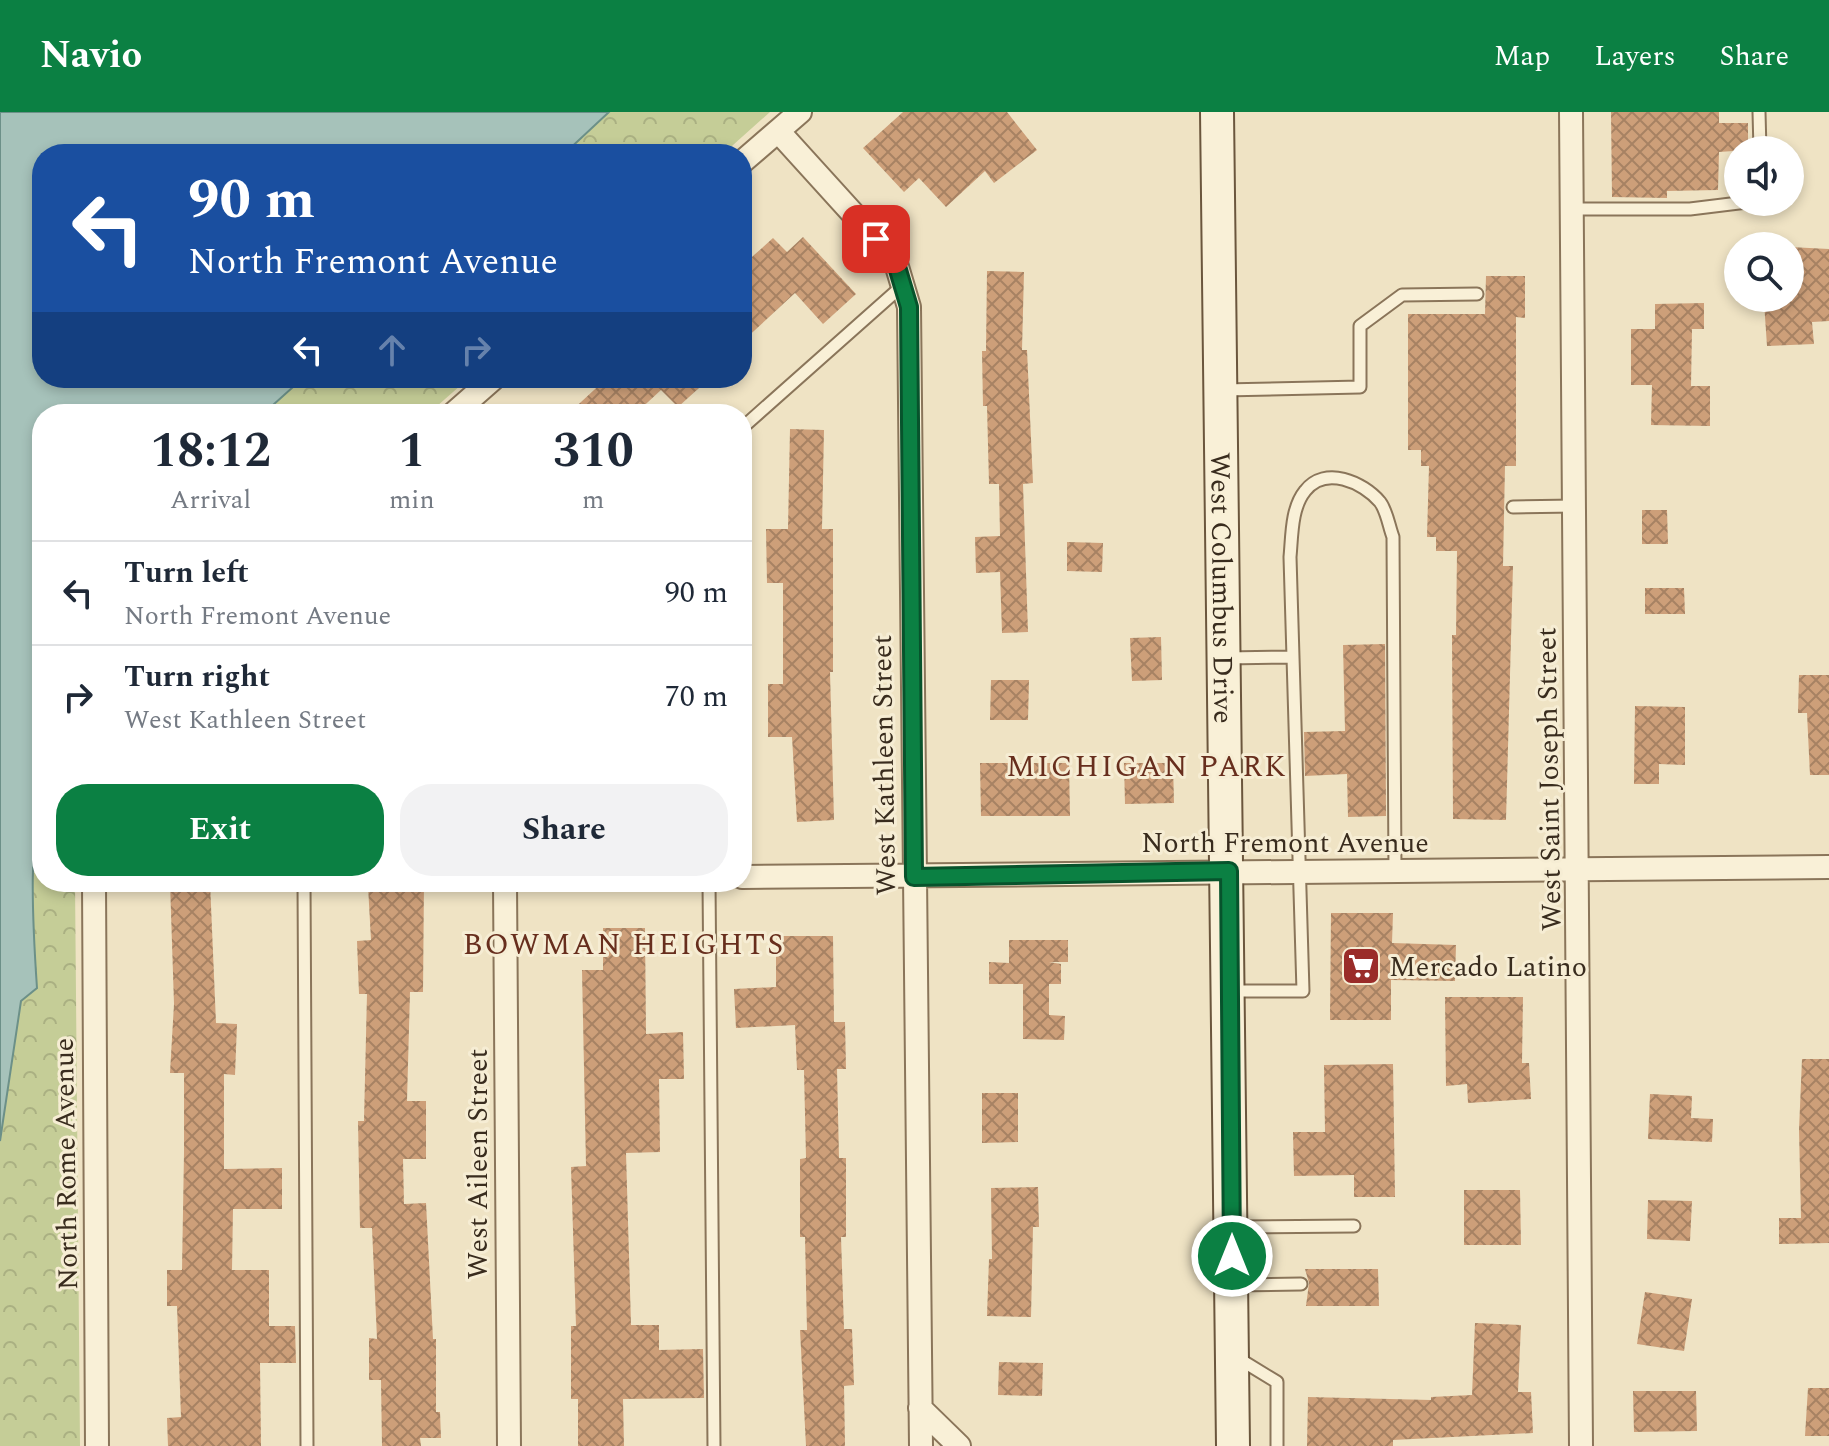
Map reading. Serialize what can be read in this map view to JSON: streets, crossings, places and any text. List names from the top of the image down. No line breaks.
{"streets":{"main road":["West Columbus Drive"],"street":["West Kathleen Street","West Saint Joseph Street","North Fremont Avenue","North Rome Avenue","West Aileen Street"]},"crossings":[["West Columbus Drive","North Fremont Avenue"],["West Kathleen Street","North Fremont Avenue"],["West Saint Joseph Street","North Fremont Avenue"]],"districts":["MICHIGAN PARK","BOWMAN HEIGHTS"],"places":{"supermarket":["Mercado Latino"]},"page":{"header":"Navio","nav":["Map","Layers","Share"],"turn":["90 m","North Fremont Avenue"],"eta":["18:12","Arrival","1","min","310","m"],"list":[{"name":"Turn left","note":"North Fremont Avenue","value":"90 m"},{"name":"Turn right","note":"West Kathleen Street","value":"70 m"}],"buttons":["Exit","Share"]}}
